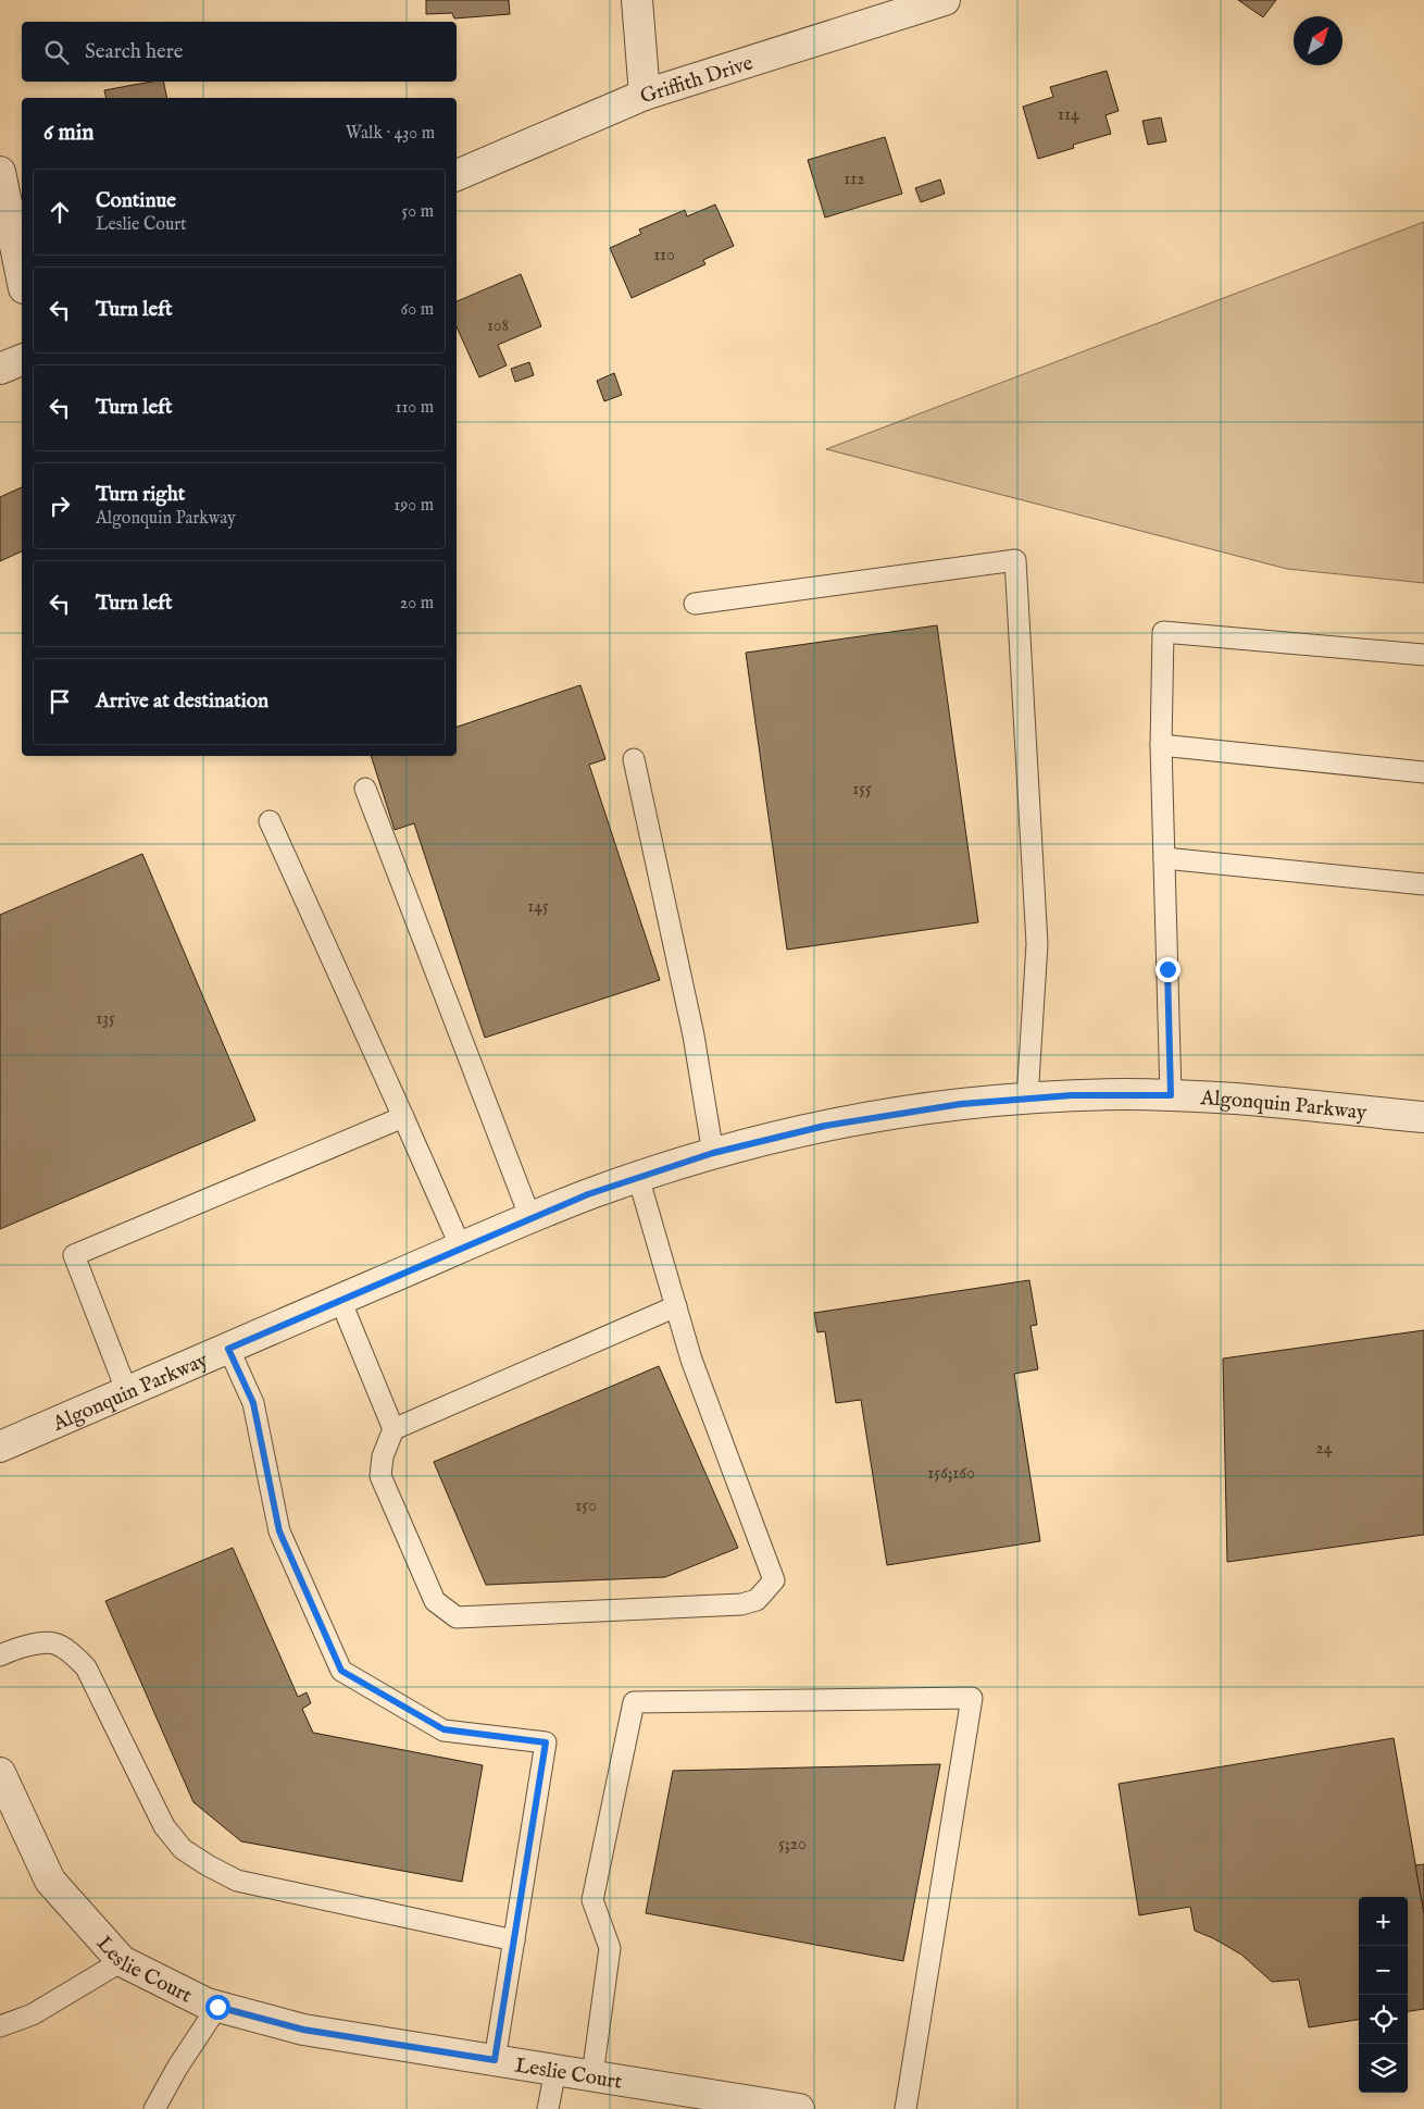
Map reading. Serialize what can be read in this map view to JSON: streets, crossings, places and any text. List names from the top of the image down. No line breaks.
{"streets":{"street":["Griffith Drive","Algonquin Parkway","Leslie Court"]},"house_numbers":["114","112","110","108","155","145","135","24","156;160","150","5;20"],"north":"top right","page":{"search":"Search here","heading":["6 min","Walk · 430 m"],"list":[["Continue","Leslie Court","50 m"],["Turn left","60 m"],["Turn left","110 m"],["Turn right","Algonquin Parkway","190 m"],["Turn left","20 m"],"Arrive at destination"],"map_buttons":["+","−"]}}
